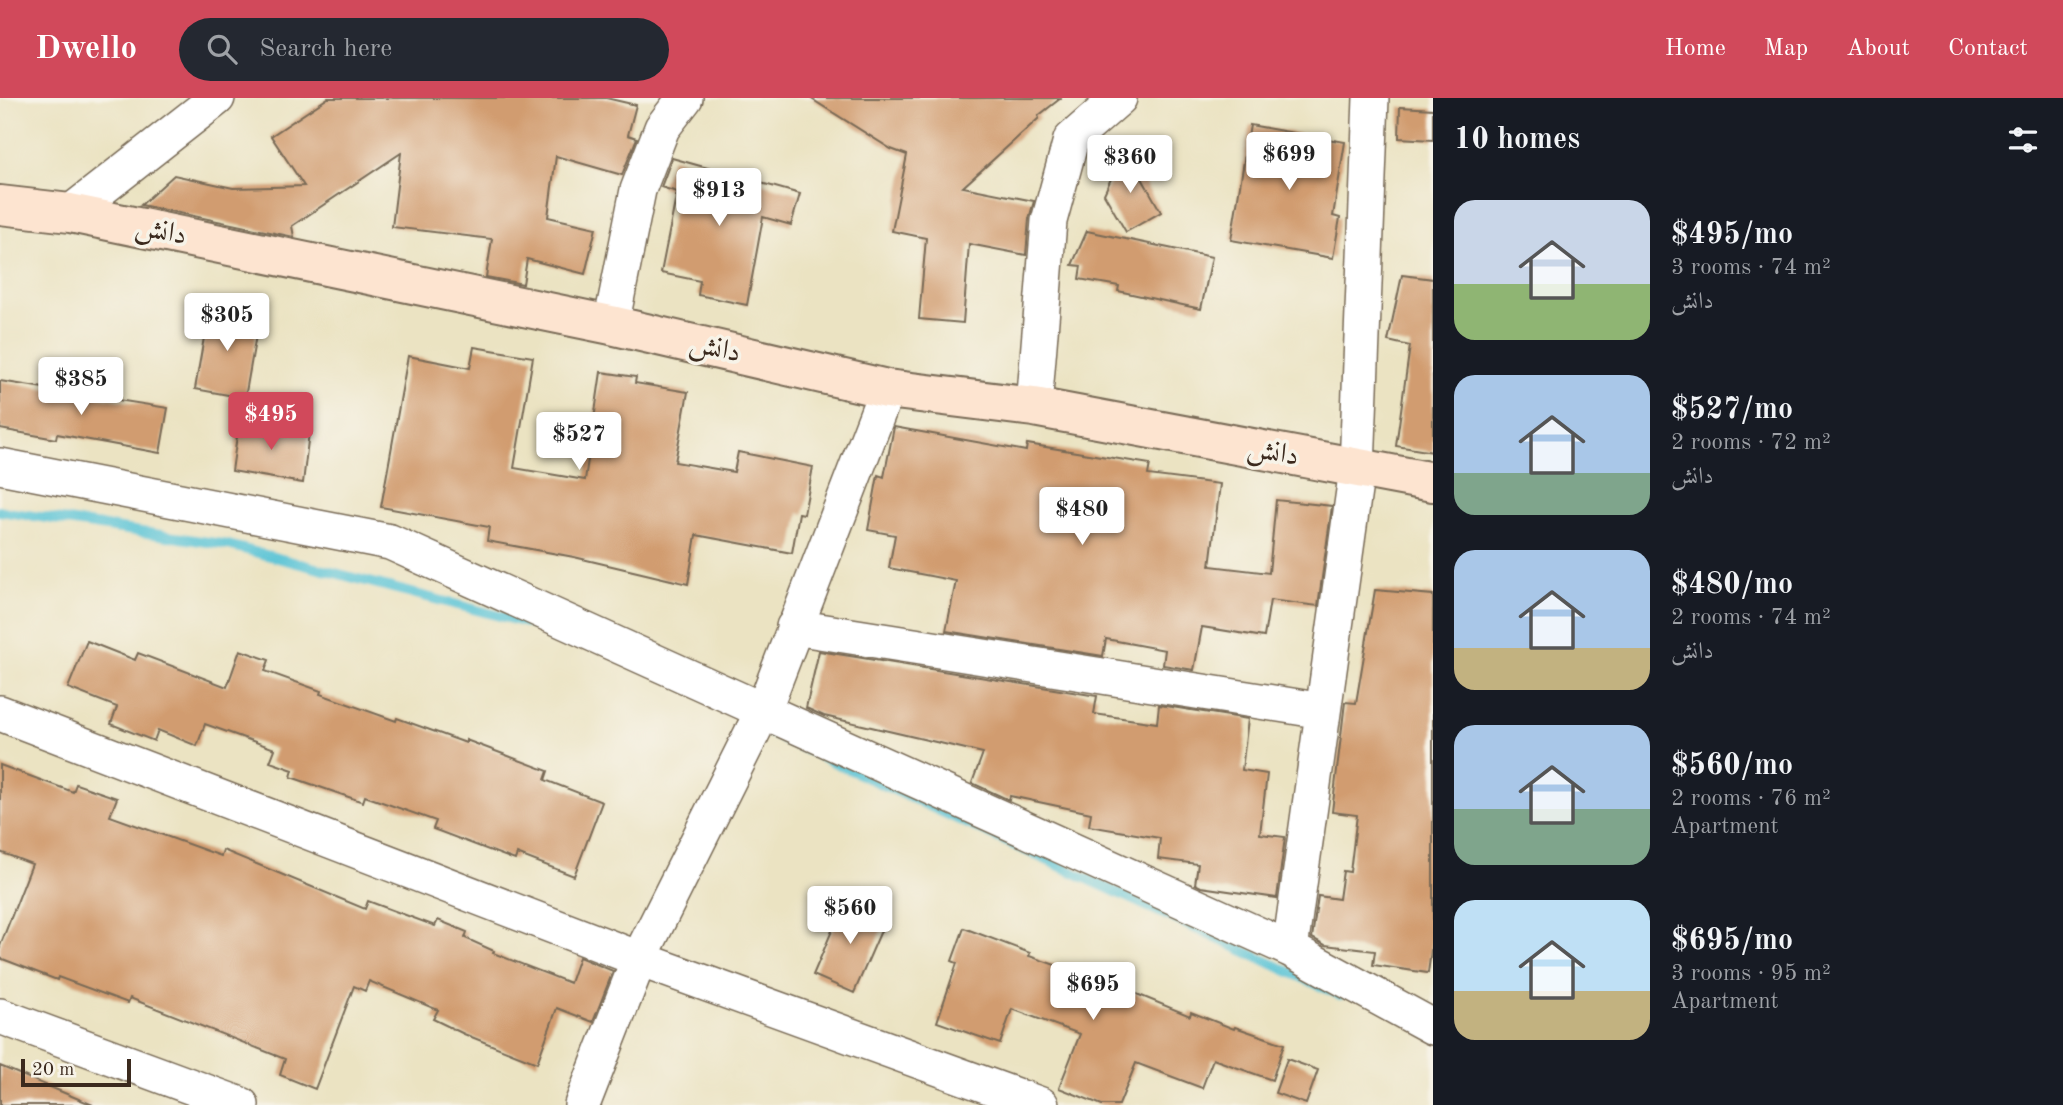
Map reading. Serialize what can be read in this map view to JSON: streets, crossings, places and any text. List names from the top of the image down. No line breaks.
{"streets":{"main road":["دانش"]},"scale_bar":"20 m","page":{"header":"Dwello","search":"Search here","nav":["Home","Map","About","Contact"],"heading":"10 homes","price":["$699","$360","$913","$305","$385","$495","$527","$480","$560","$695"],"list":[{"name":"$495/mo","note":"3 rooms · 74 m² · دانش"},{"name":"$527/mo","note":"2 rooms · 72 m² · دانش"},{"name":"$480/mo","note":"2 rooms · 74 m² · دانش"},{"name":"$560/mo","note":"2 rooms · 76 m² · Apartment"},{"name":"$695/mo","note":"3 rooms · 95 m² · Apartment"}],"scale":"20 m"}}
